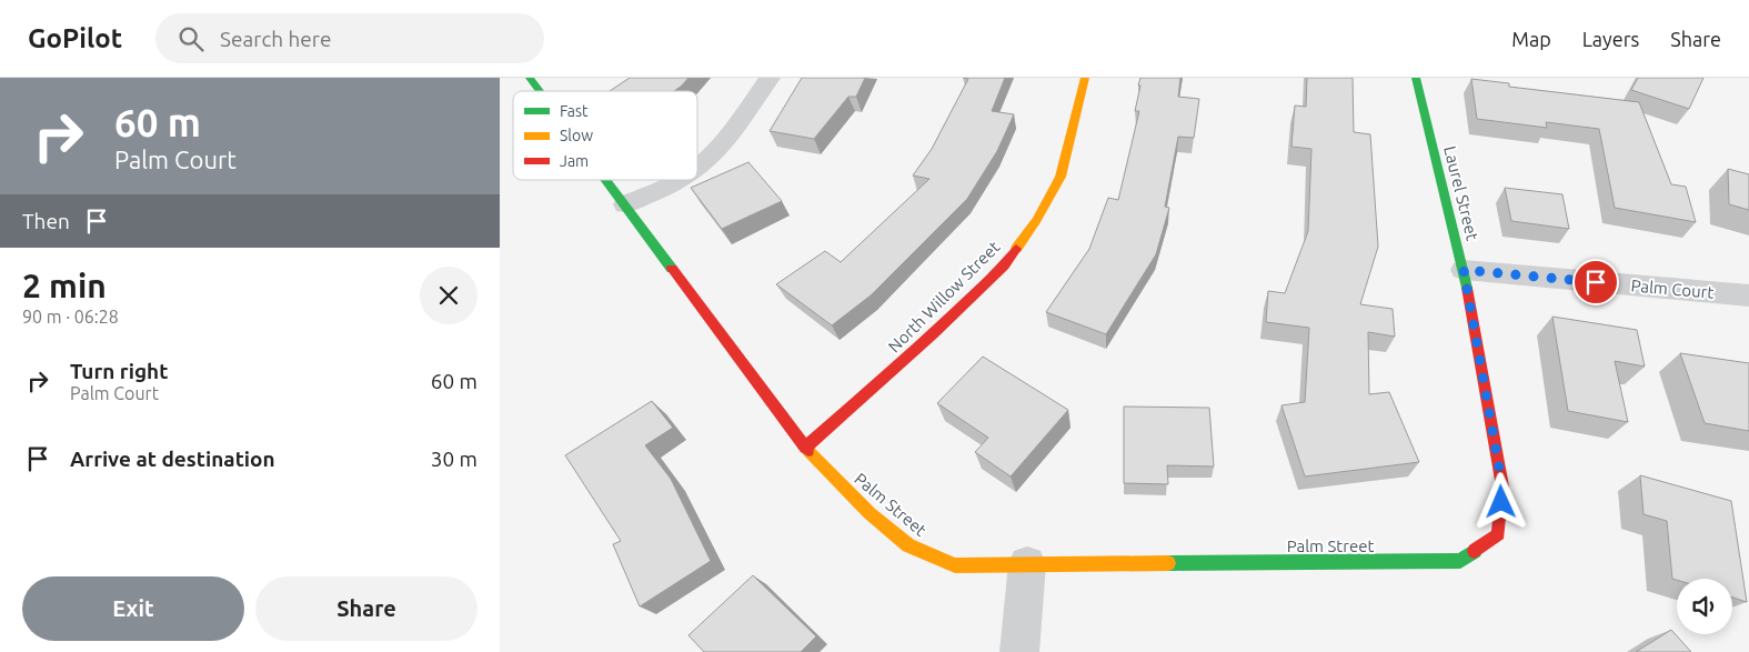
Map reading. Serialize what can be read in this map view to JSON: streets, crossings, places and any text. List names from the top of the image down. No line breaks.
{"streets":{"street":["Laurel Street","Palm Court","North Willow Street","Palm Street"]},"crossings":[["Laurel Street","Palm Court"],["Laurel Street","Palm Street"],["North Willow Street","Palm Street"]],"legend":["Fast","Slow","Jam"],"page":{"header":"GoPilot","search":"Search here","nav":["Map","Layers","Share"],"turn":["60 m","Palm Court"],"then":"Then","heading":["2 min","90 m · 06:28"],"list":[{"name":"Turn right","note":"Palm Court","value":"60 m"},{"name":"Arrive at destination","value":"30 m"}],"buttons":["Exit","Share"]}}
